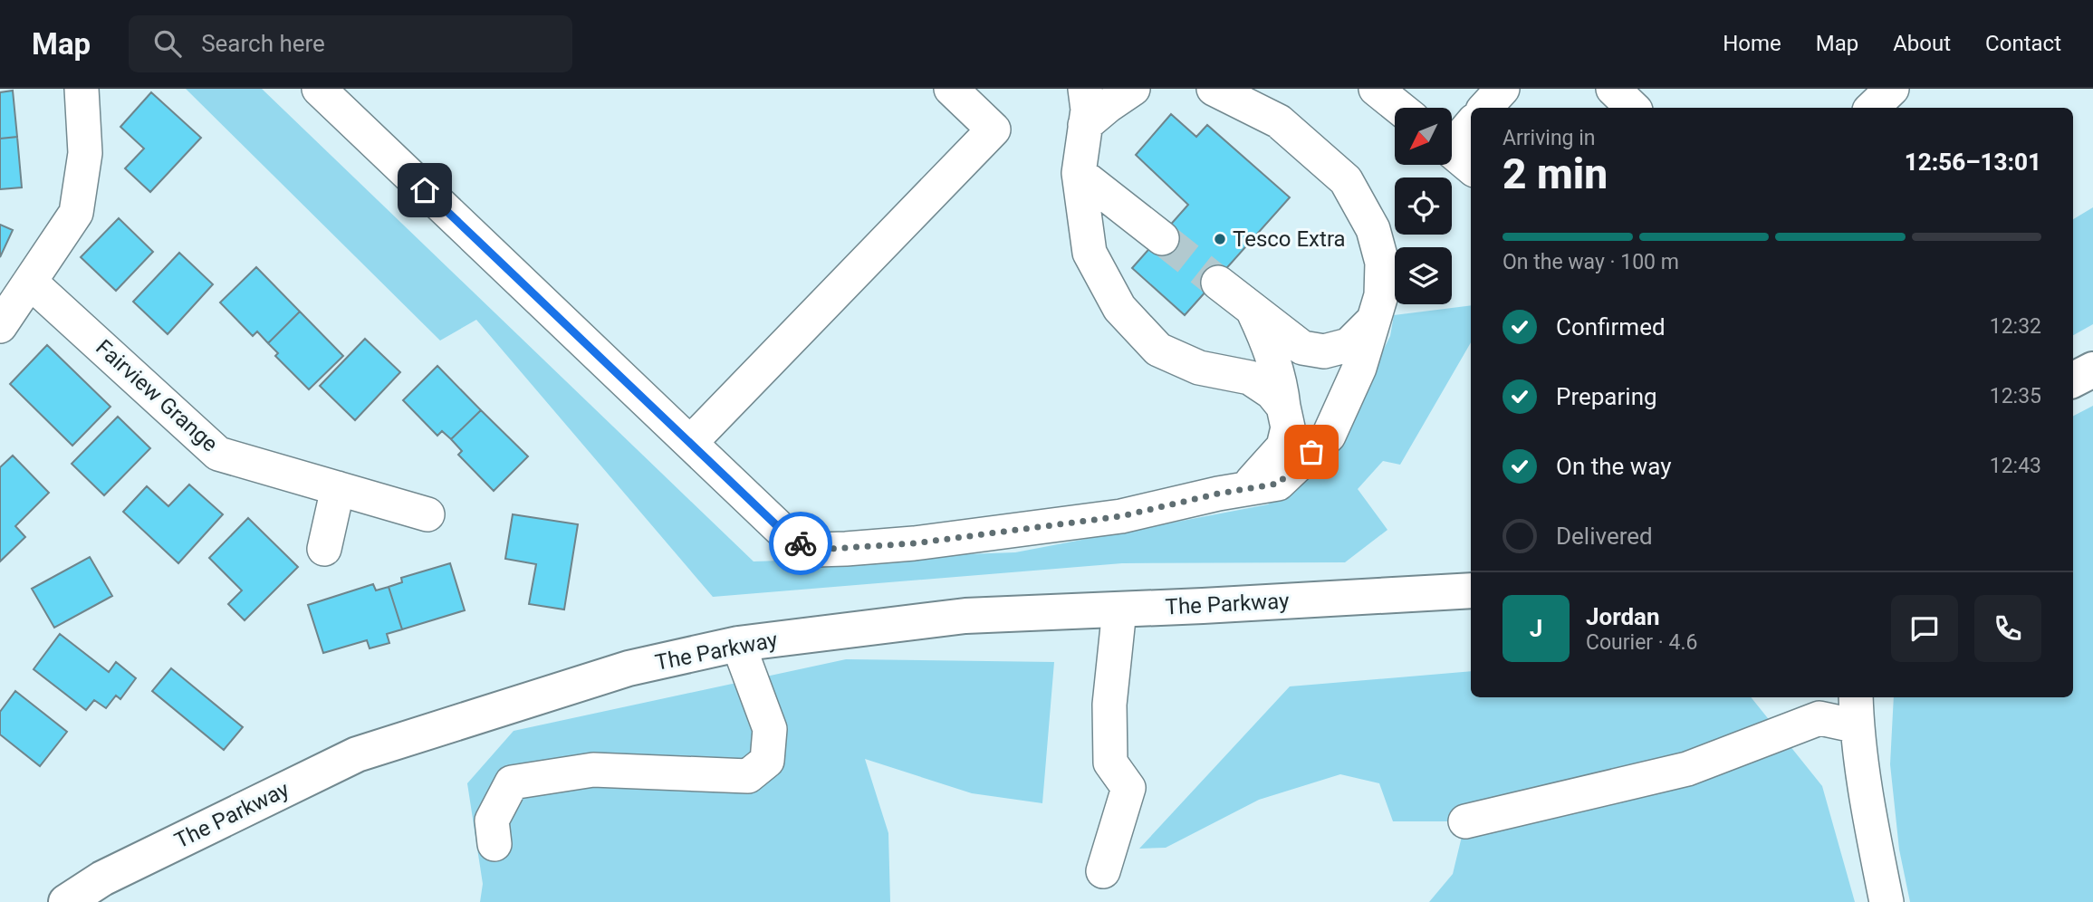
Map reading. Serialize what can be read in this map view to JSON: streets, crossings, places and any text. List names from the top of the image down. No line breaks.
{"streets":{"main road":["The Parkway"],"street":["Fairview Grange"]},"places":["Tesco Extra"],"north":"bottom left","page":{"header":"Map","search":"Search here","nav":["Home","Map","About","Contact"],"heading":["2 min","Arriving in","12:56–13:01"],"panel":["Jordan","Courier · 4.6"],"bar":"On the way · 100 m","list":[["Confirmed","12:32"],["Preparing","12:35"],["On the way","12:43"],"Delivered"],"round":"J"}}
